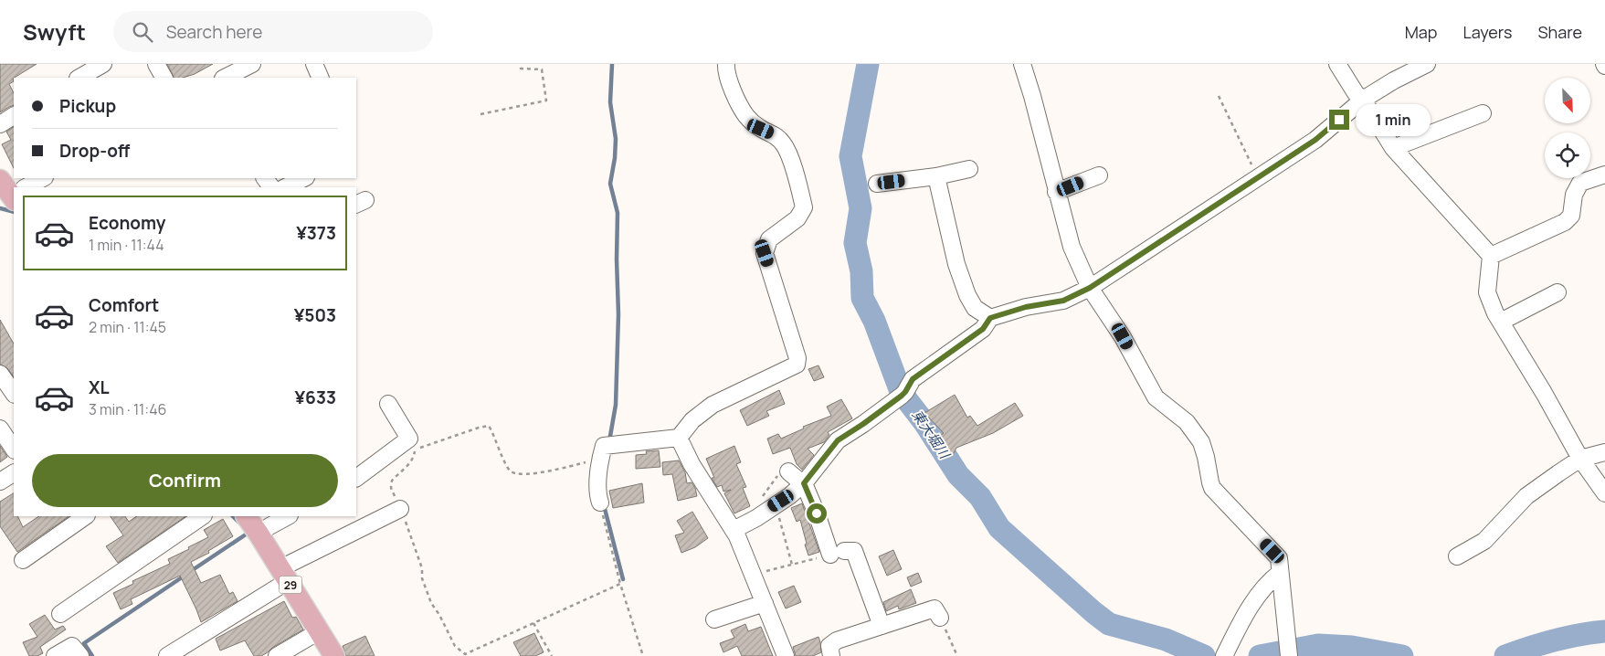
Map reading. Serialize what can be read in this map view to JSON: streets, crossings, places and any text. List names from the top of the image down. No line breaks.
{"streets":{"main road":["29"]},"water":["東大堀川"],"north":"bottom right","page":{"header":"Swyft","search":"Search here","nav":["Map","Layers","Share"],"banner":["Pickup","Drop-off"],"bubble":"1 min","list":[{"name":"Economy","note":"1 min · 11:44","value":"¥373"},{"name":"Comfort","note":"2 min · 11:45","value":"¥503"},{"name":"XL","note":"3 min · 11:46","value":"¥633"}],"buttons":"Confirm"}}
